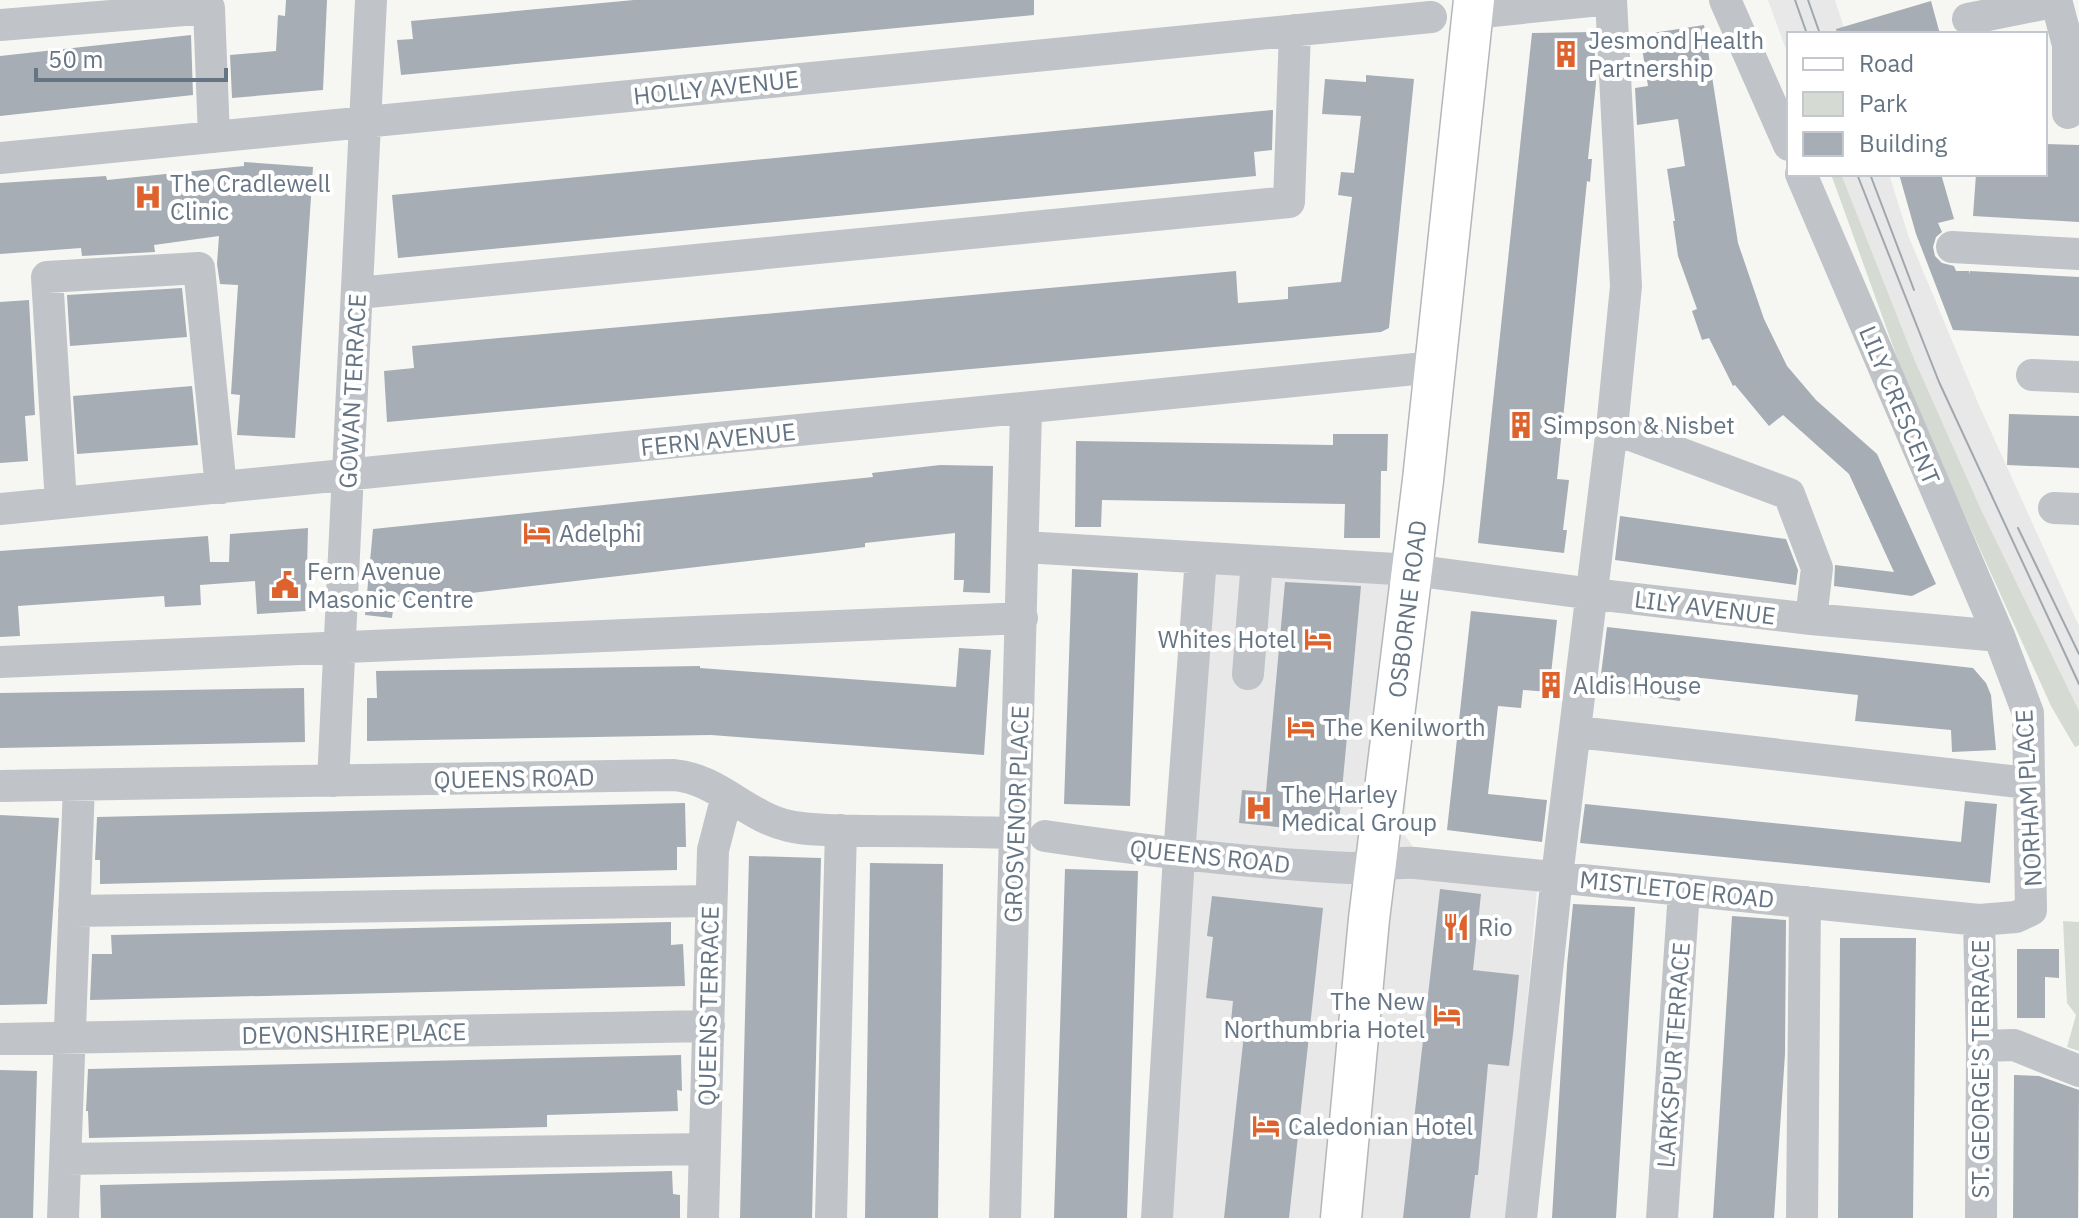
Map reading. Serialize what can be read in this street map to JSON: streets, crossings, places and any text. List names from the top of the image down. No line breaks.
{"streets":{"main road":["OSBORNE ROAD"],"street":["HOLLY AVENUE","GOWAN TERRACE","LILY CRESCENT","FERN AVENUE","LILY AVENUE","QUEENS ROAD","NORHAM PLACE","GROSVENOR PLACE","MISTLETOE ROAD","QUEENS TERRACE","DEVONSHIRE PLACE","LARKSPUR TERRACE","ST. GEORGE'S TERRACE"]},"crossings":[["HOLLY AVENUE","GOWAN TERRACE"],["GOWAN TERRACE","FERN AVENUE"],["GOWAN TERRACE","QUEENS ROAD"],["LILY CRESCENT","LILY AVENUE"],["LILY CRESCENT","NORHAM PLACE"],["FERN AVENUE","OSBORNE ROAD"],["FERN AVENUE","GROSVENOR PLACE"],["LILY AVENUE","OSBORNE ROAD"],["LILY AVENUE","NORHAM PLACE"],["LILY AVENUE","GROSVENOR PLACE"],["OSBORNE ROAD","QUEENS ROAD"],["OSBORNE ROAD","MISTLETOE ROAD"],["QUEENS ROAD","GROSVENOR PLACE"],["QUEENS ROAD","MISTLETOE ROAD"],["QUEENS ROAD","QUEENS TERRACE"],["NORHAM PLACE","MISTLETOE ROAD"],["NORHAM PLACE","ST. GEORGE'S TERRACE"],["MISTLETOE ROAD","LARKSPUR TERRACE"],["MISTLETOE ROAD","ST. GEORGE'S TERRACE"],["QUEENS TERRACE","DEVONSHIRE PLACE"]],"places":{"building":["Jesmond Health Partnership","Simpson & Nisbet","Aldis House"],"hospital":["The Cradlewell Clinic","The Harley Medical Group"],"hotel":["Adelphi","Whites Hotel","The Kenilworth","The New Northumbria Hotel","Caledonian Hotel"],"public building":["Fern Avenue Masonic Centre"],"restaurant":["Rio"]},"legend":["Road","Park","Building"],"scale_bar":"50 m"}
